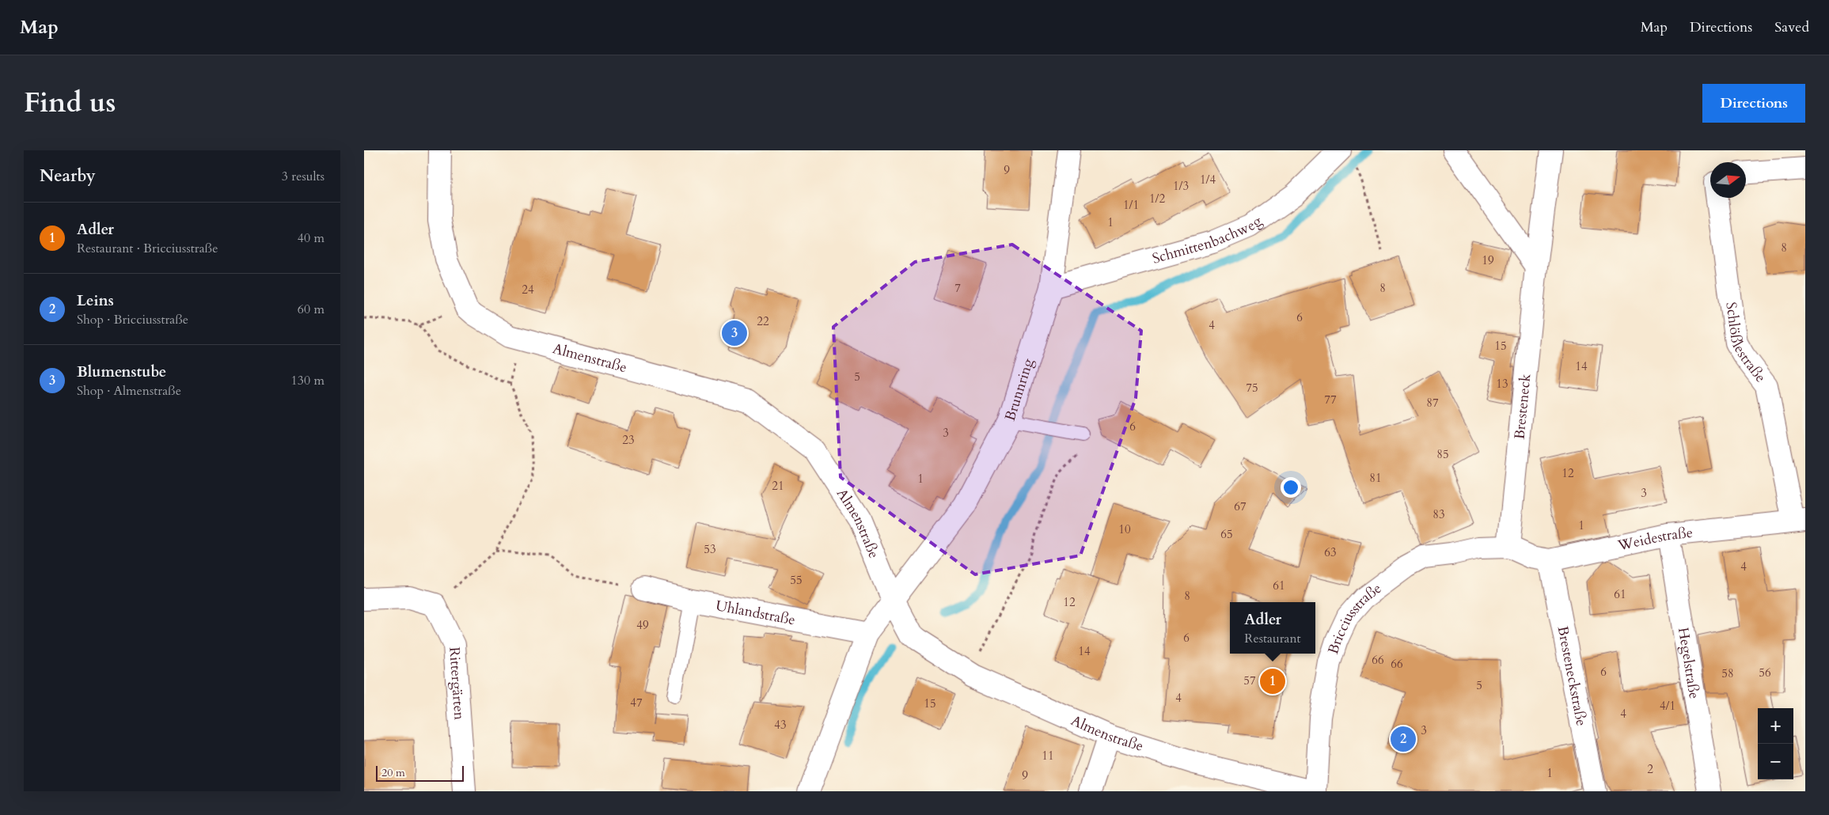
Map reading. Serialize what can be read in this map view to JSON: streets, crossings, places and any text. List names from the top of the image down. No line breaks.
{"streets":{"street":["Schmittenbachweg","Schlößlestraße","Almenstraße","Brunnring","Bresteneck","Weidestraße","Uhlandstraße","Bricciusstraße","Hegelstraße","Bresteneckstraße","Rittergärten"]},"crossings":[["Schmittenbachweg","Brunnring"],["Schlößlestraße","Weidestraße"],["Almenstraße","Brunnring"],["Almenstraße","Bricciusstraße"],["Bresteneck","Weidestraße"],["Bresteneck","Bricciusstraße"],["Weidestraße","Bricciusstraße"],["Weidestraße","Hegelstraße"],["Weidestraße","Bresteneckstraße"]],"house_numbers":["9","1/4","1/3","1/2","1/1","1","8","19","7","8","24","6","22","4","15","14","5","13","75","77","87","6","3","23","85","12","81","1","21","3","67","83","1","10","65","53","63","4","55","61","61","8","12","49","6","14","66","66","6","56","58","57","5","4","47","15","4/1","4","43","3","11","2","1","9"],"scale_bar":"20 m","north":"right","page":{"header":"Map","nav":["Map","Directions","Saved"],"title":"Find us","buttons":"Directions","heading":["Nearby","3 results"],"list":[{"mark":"1","name":"Adler","note":"Restaurant · Bricciusstraße","value":"40 m"},{"mark":"2","name":"Leins","note":"Shop · Bricciusstraße","value":"60 m"},{"mark":"3","name":"Blumenstube","note":"Shop · Almenstraße","value":"130 m"}],"pins":["3","1","2"],"popup":["Adler","Restaurant"],"map_buttons":["+","−"],"scale":"20 m"}}
